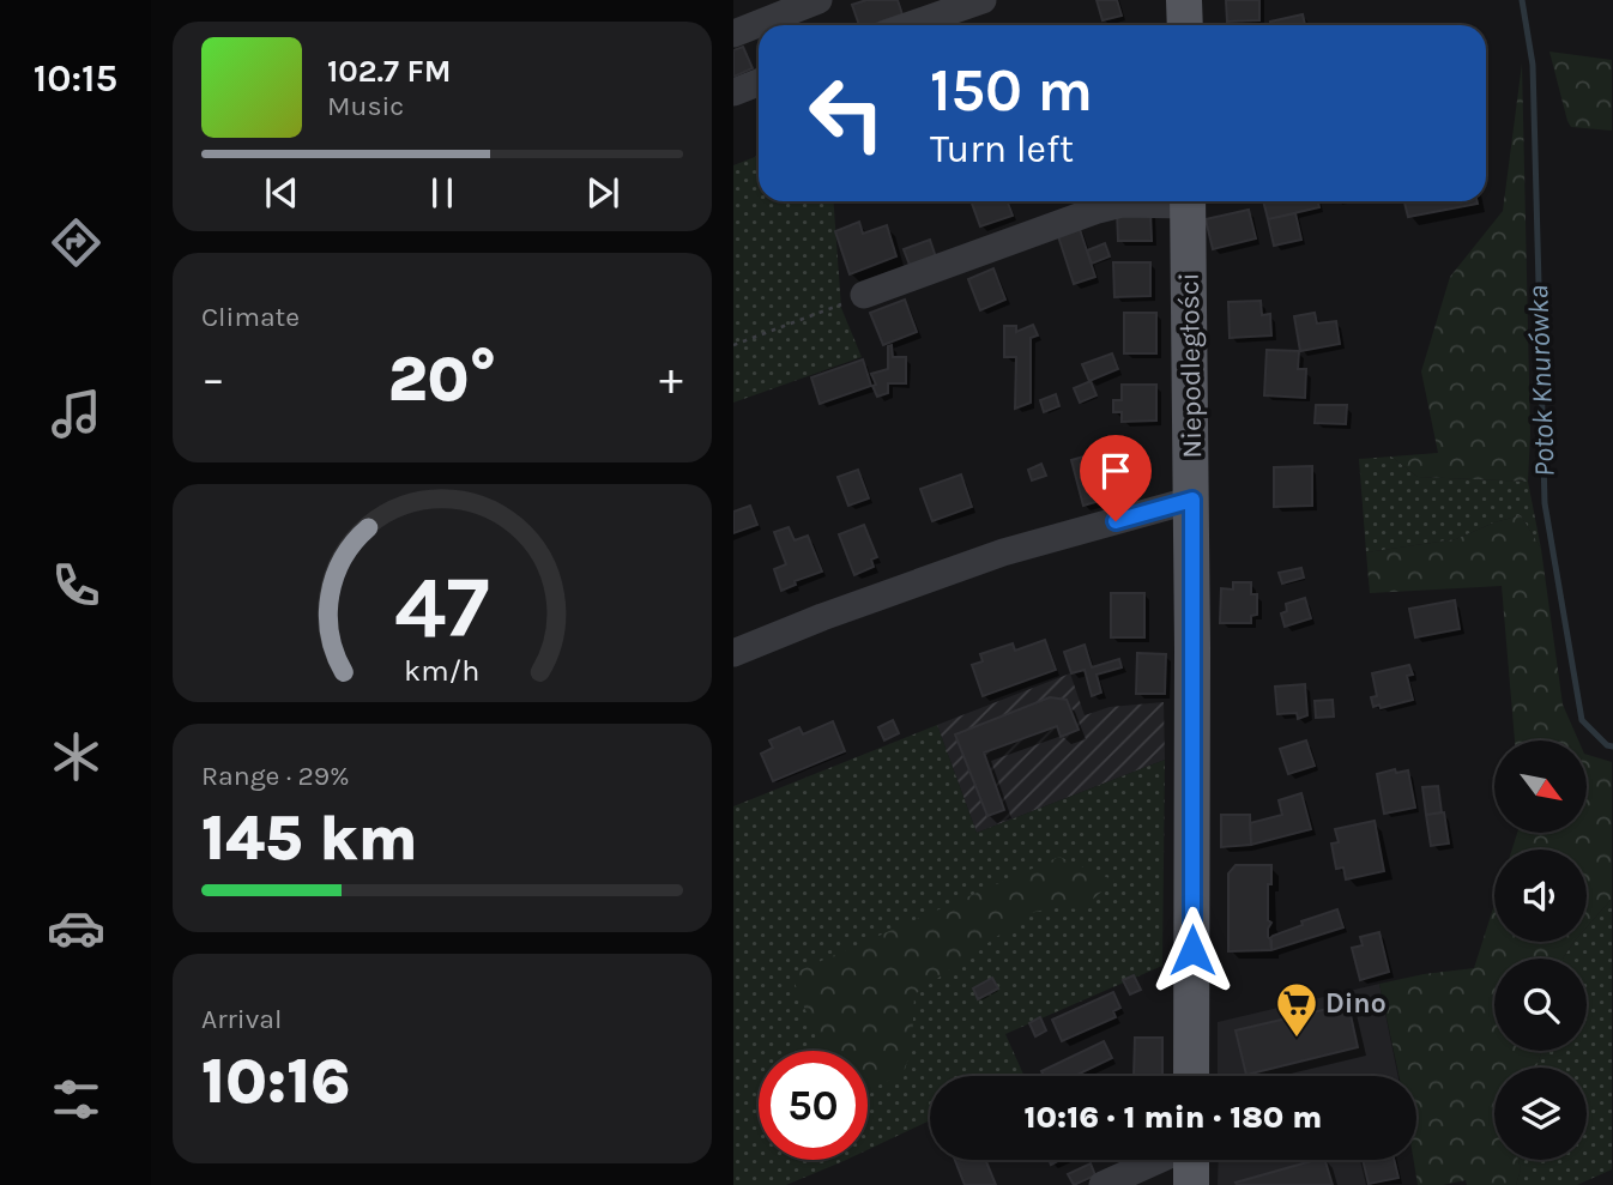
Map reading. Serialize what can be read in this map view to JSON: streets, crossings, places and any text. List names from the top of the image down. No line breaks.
{"streets":{"main road":["Niepodległości"]},"water":["Potok Knurówka"],"places":{"supermarket":["Dino"]},"north":"bottom right","page":{"tabs":"10:15","turn":["150 m","Turn left"],"song":["102.7 FM","Music"],"tile":["Climate",["Range · 29%","145 km"],["Arrival","10:16"]],"heat":["−","20°","+"],"limit":"50","trip":"10:16 · 1 min · 180 m","gauge":["47","km/h"]}}
